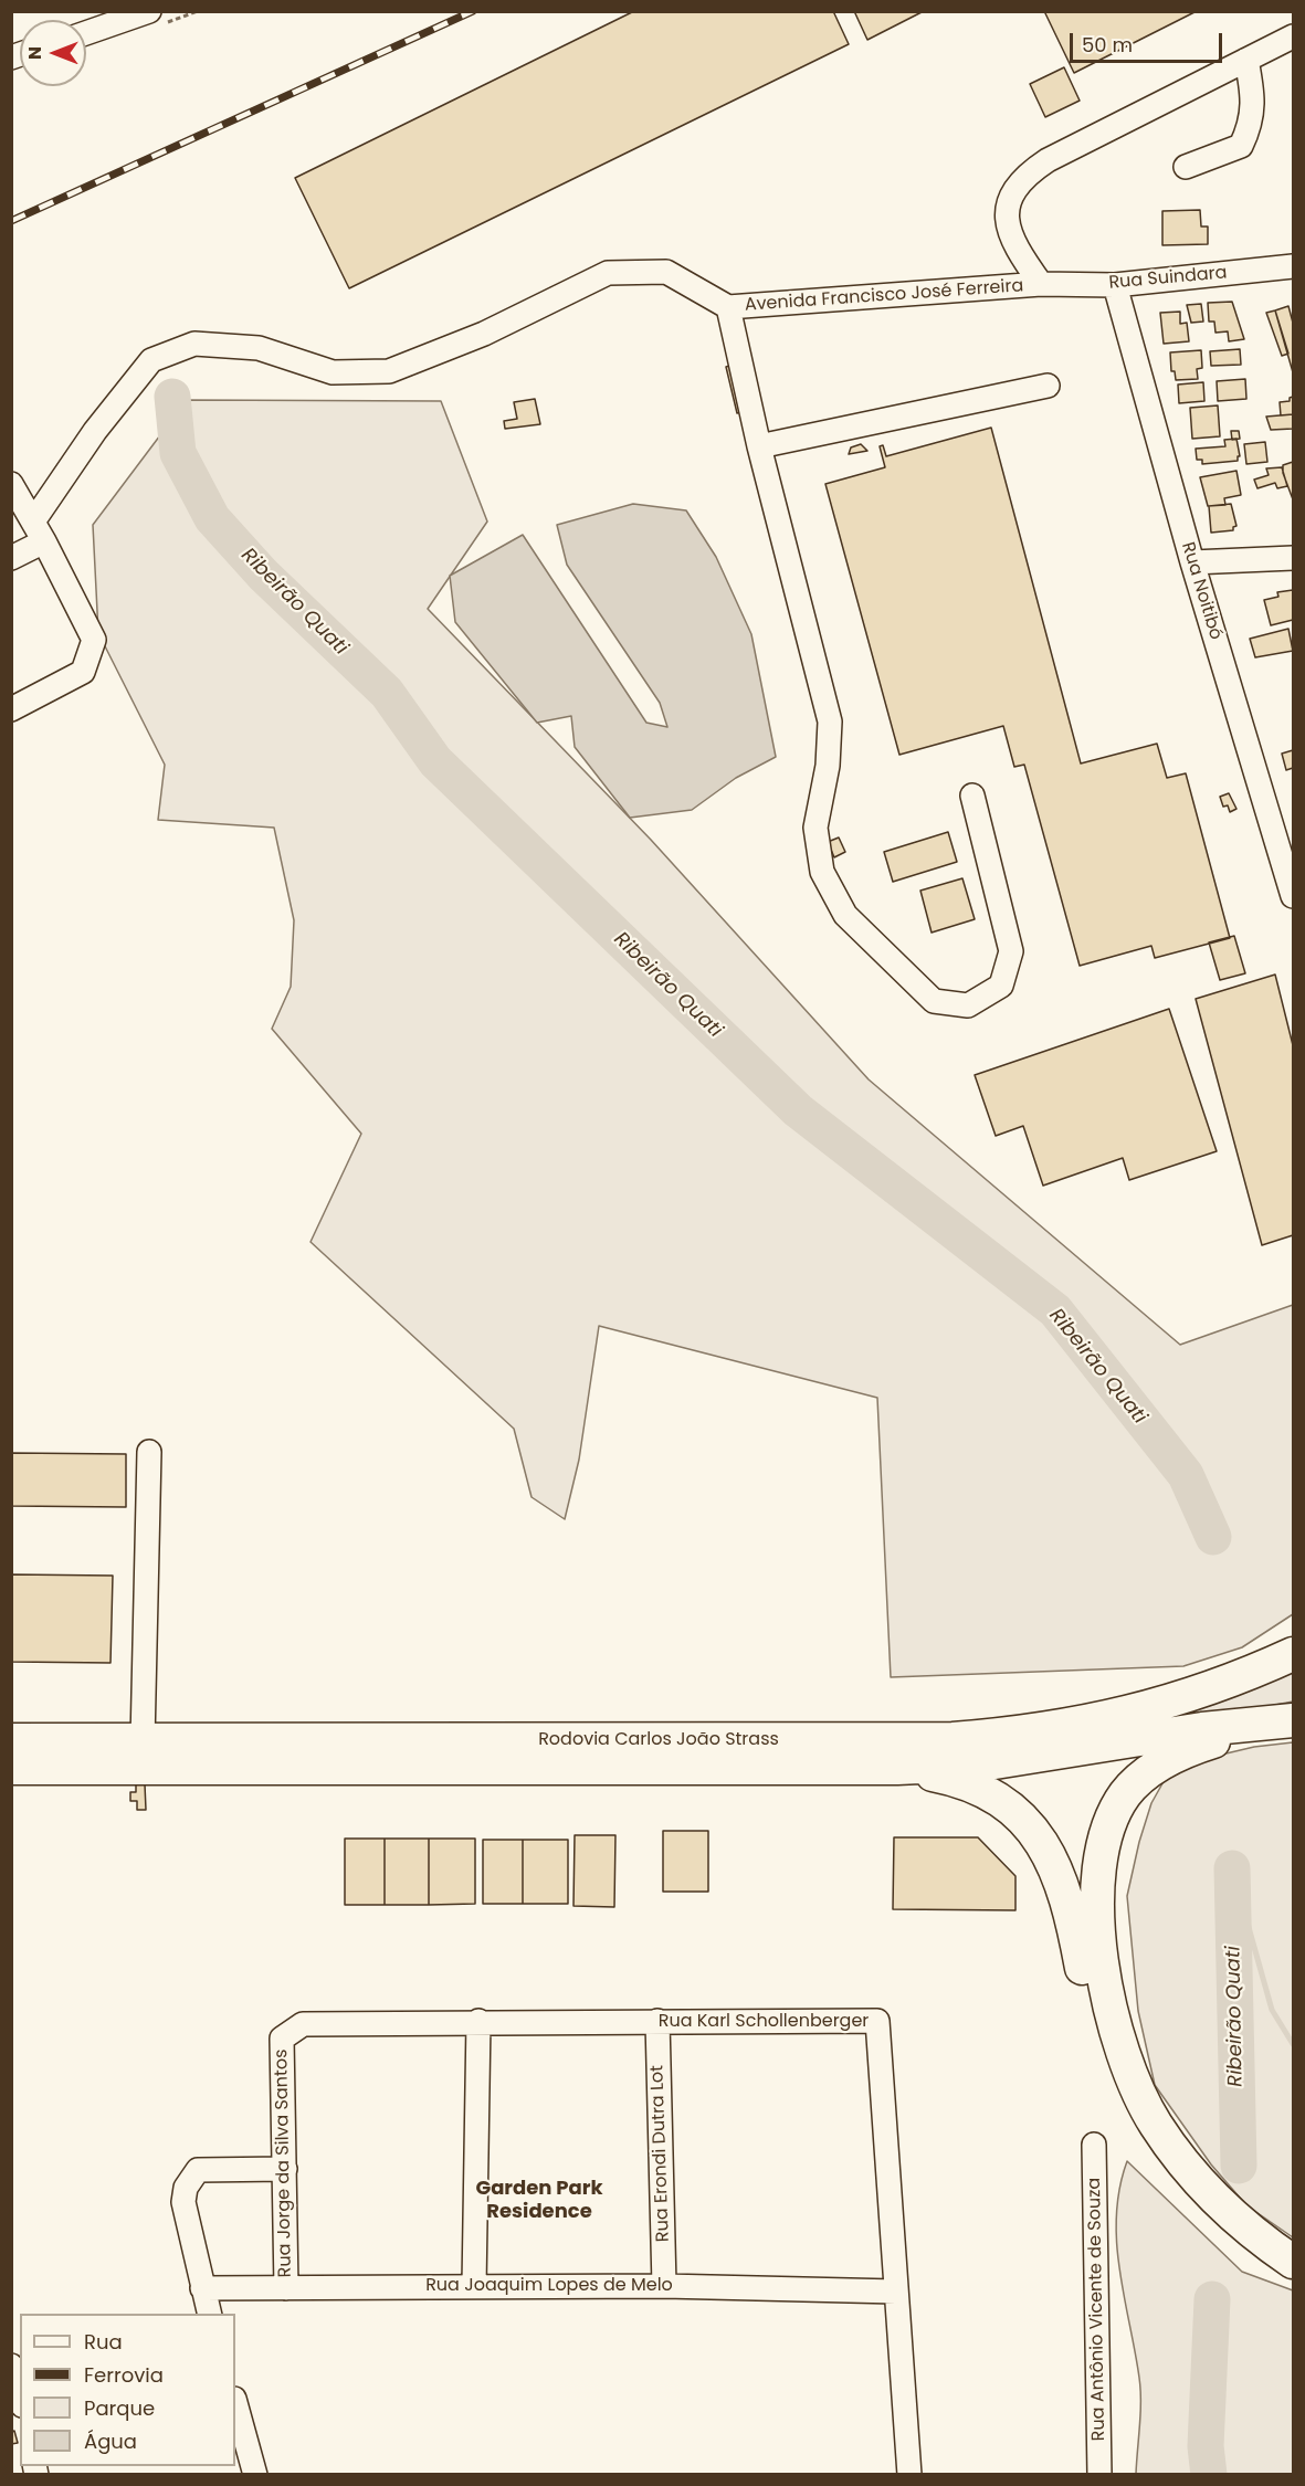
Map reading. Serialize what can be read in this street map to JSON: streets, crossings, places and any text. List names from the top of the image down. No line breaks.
{"streets":{"highway":["Rodovia Carlos João Strass"],"street":["Rua Suindara","Avenida Francisco José Ferreira","Rua Noitibó","Rua Karl Schollenberger","Rua Erondi Dutra Lot","Rua Jorge da Silva Santos","Rua Joaquim Lopes de Melo","Rua Antônio Vicente de Souza"]},"crossings":[["Rua Suindara","Avenida Francisco José Ferreira"],["Rua Suindara","Rua Noitibó"],["Rua Karl Schollenberger","Rua Erondi Dutra Lot"],["Rua Karl Schollenberger","Rua Jorge da Silva Santos"],["Rua Karl Schollenberger","Rua Joaquim Lopes de Melo"],["Rua Erondi Dutra Lot","Rua Joaquim Lopes de Melo"],["Rua Jorge da Silva Santos","Rua Joaquim Lopes de Melo"]],"districts":["Garden Park Residence"],"water":["Ribeirão Quati"],"legend":["Rua","Ferrovia","Parque","Água"],"scale_bar":"50 m","north":"left"}
